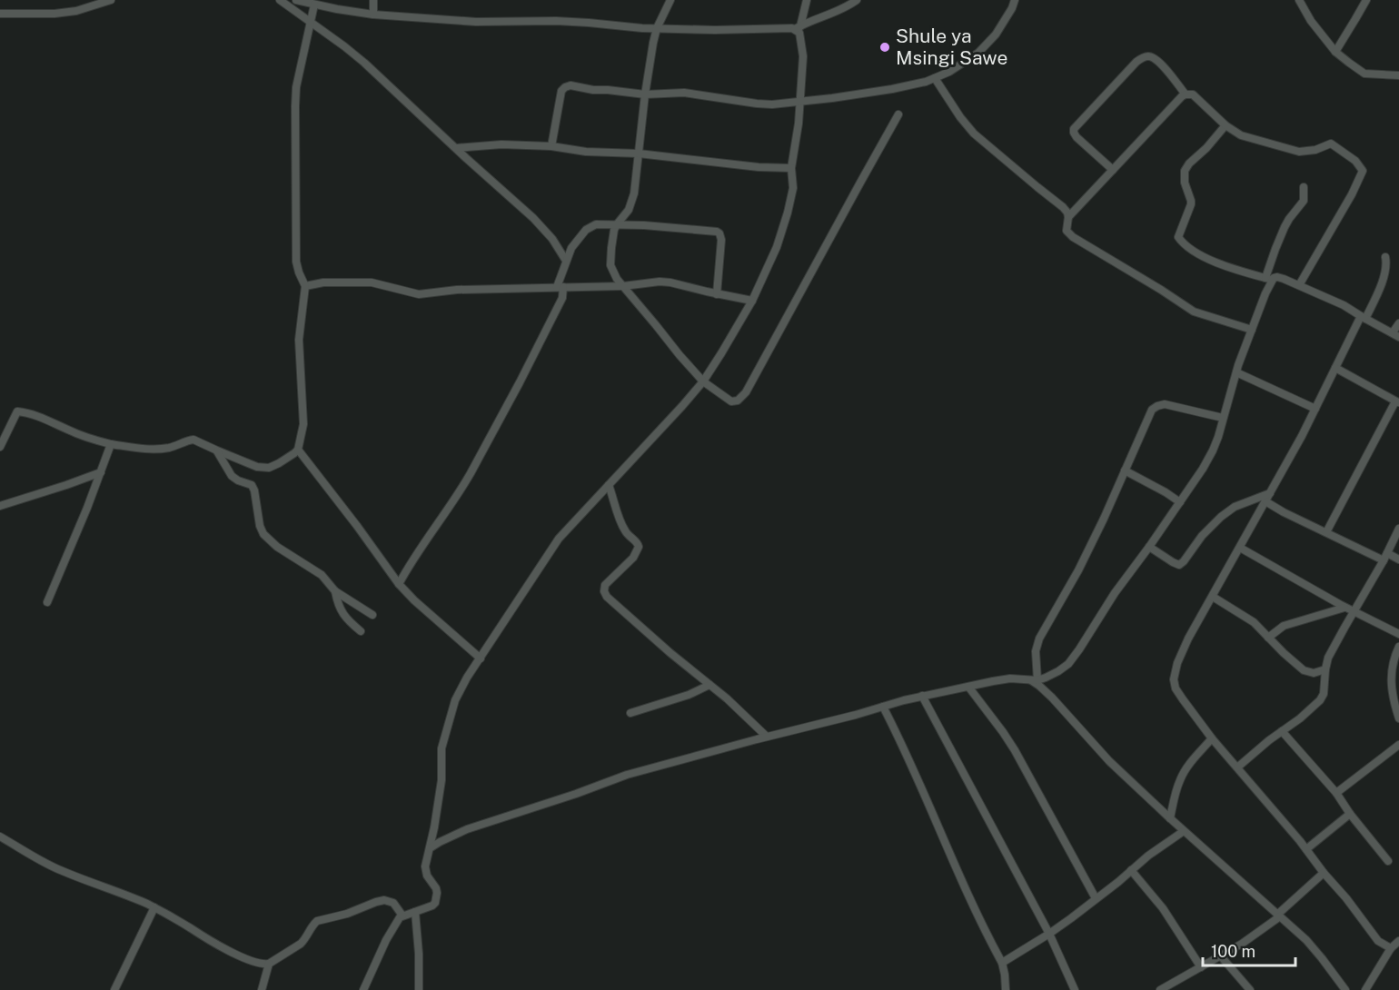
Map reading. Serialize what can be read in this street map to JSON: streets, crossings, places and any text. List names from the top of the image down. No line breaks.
{"places":["Shule ya Msingi Sawe"],"scale_bar":"100 m"}
